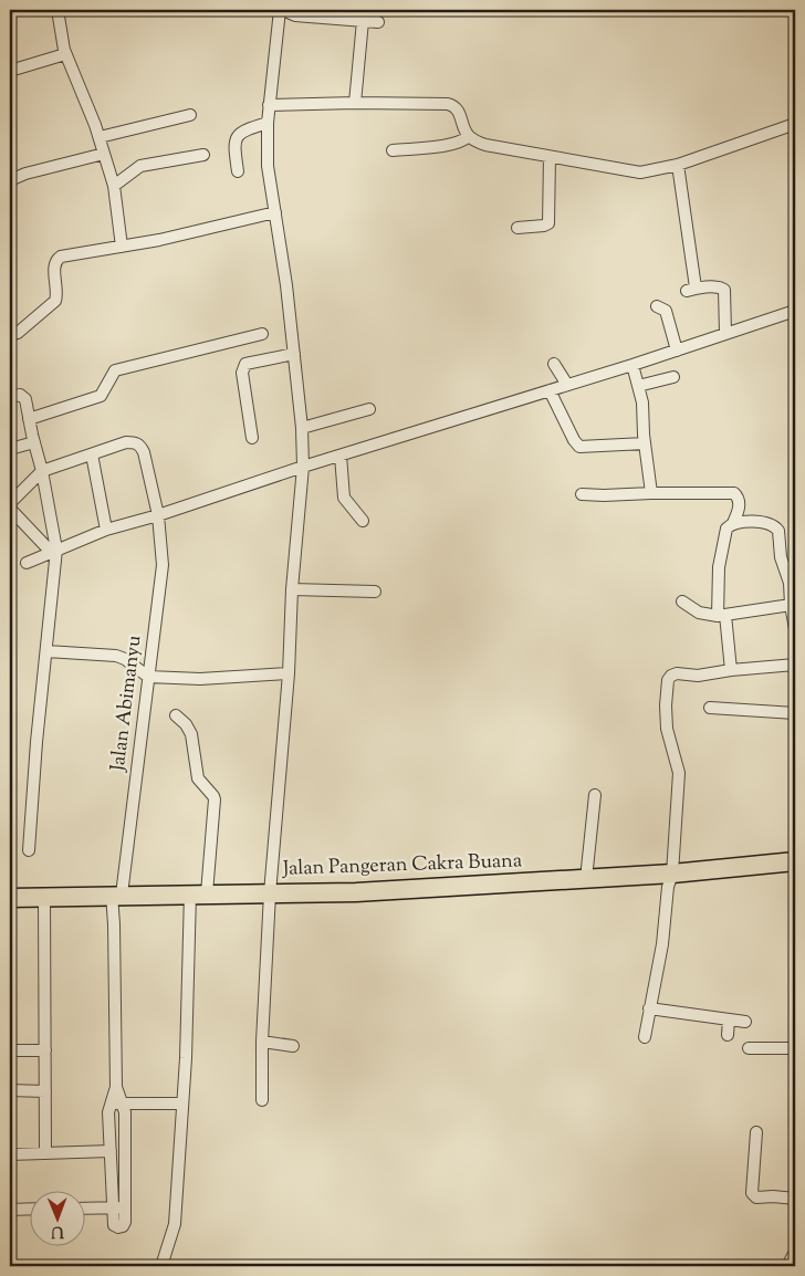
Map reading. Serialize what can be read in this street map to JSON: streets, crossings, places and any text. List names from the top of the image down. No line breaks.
{"streets":{"main road":["Jalan Pangeran Cakra Buana"],"street":["Jalan Abimanyu"]},"crossings":[["Jalan Abimanyu","Jalan Pangeran Cakra Buana"]],"north":"bottom"}
